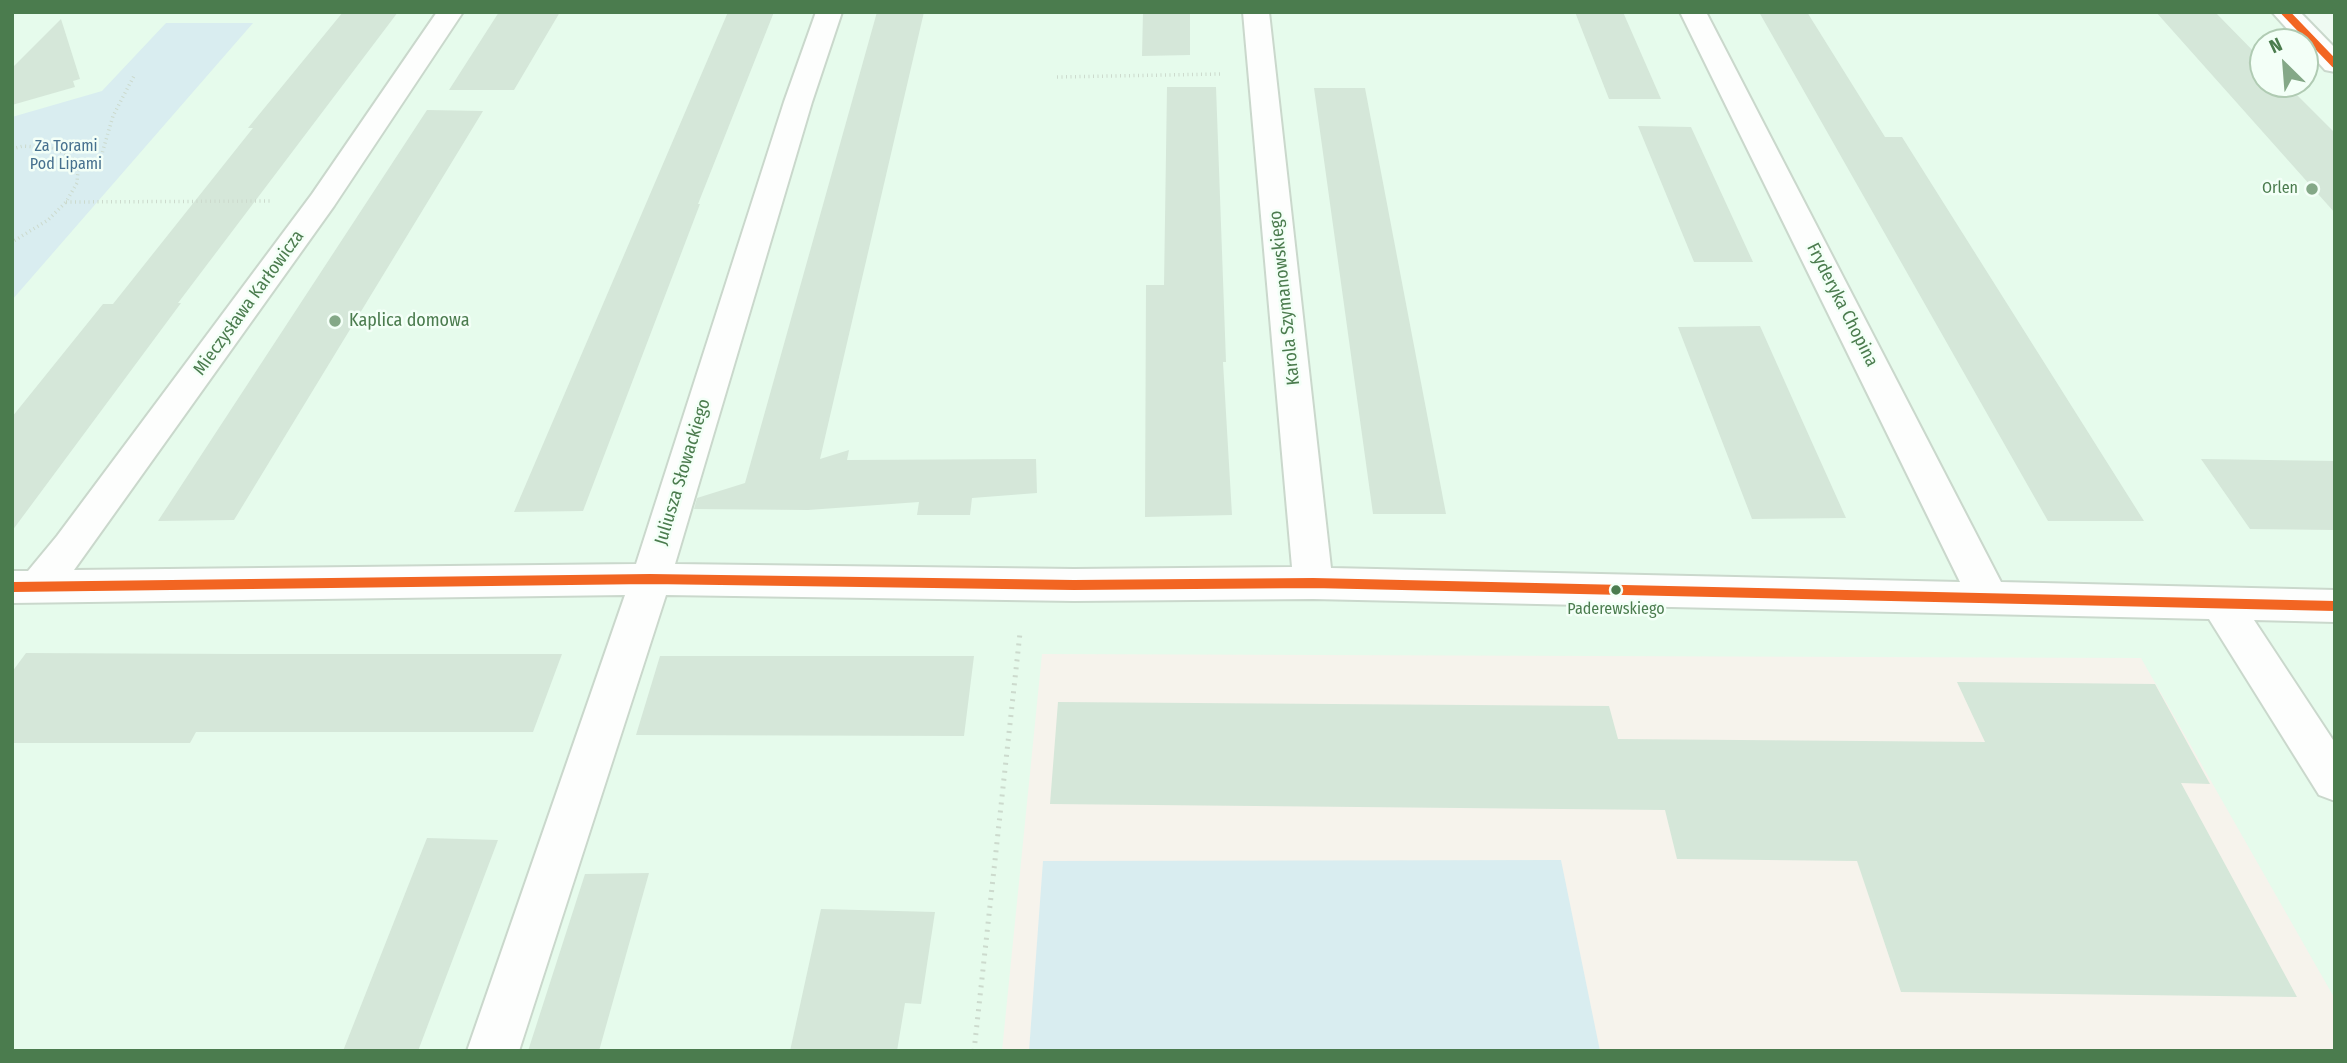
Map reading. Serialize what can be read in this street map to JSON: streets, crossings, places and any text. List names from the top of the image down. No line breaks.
{"streets":{"street":["Karola Szymanowskiego","Mieczysława Karłowicza","Fryderyka Chopina","Juliusza Słowackiego"]},"parks":["Za Torami Pod Lipami"],"places":["Orlen","Kaplica domowa","Paderewskiego"],"north":"top left"}
